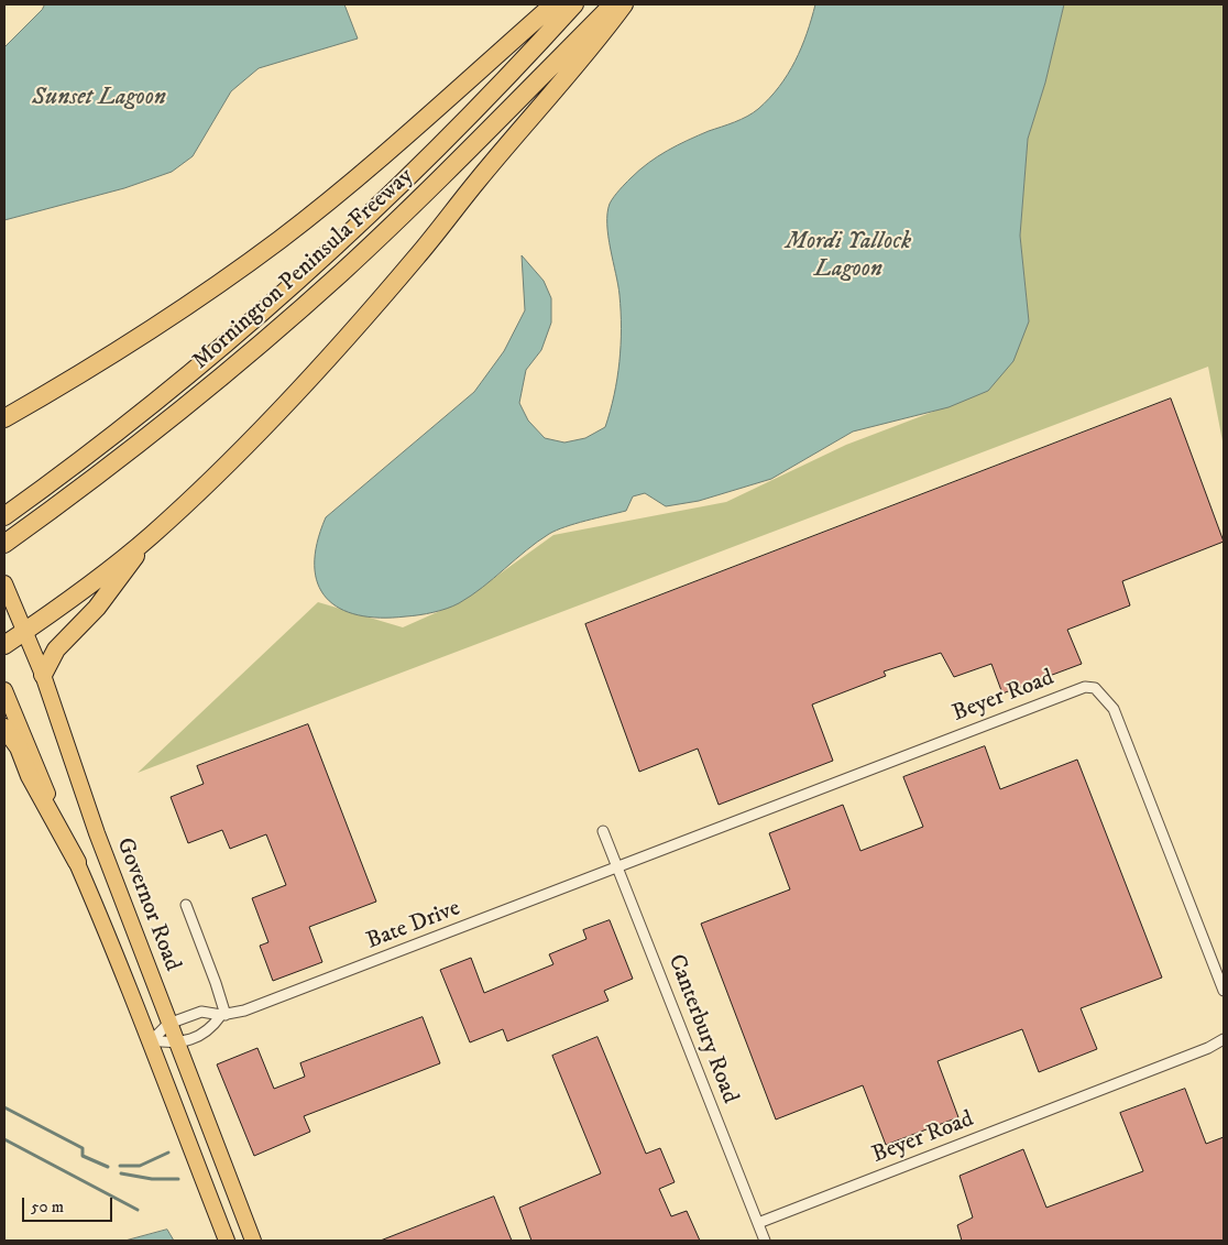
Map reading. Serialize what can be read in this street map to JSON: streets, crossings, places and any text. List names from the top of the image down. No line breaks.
{"streets":{"highway":["Mornington Peninsula Freeway"],"main road":["Governor Road"],"street":["Beyer Road","Bate Drive","Canterbury Road"]},"crossings":[["Beyer Road","Bate Drive"],["Beyer Road","Canterbury Road"],["Governor Road","Bate Drive"],["Bate Drive","Canterbury Road"]],"water":["Sunset Lagoon","Mordi Yallock Lagoon"],"scale_bar":"50 m"}
